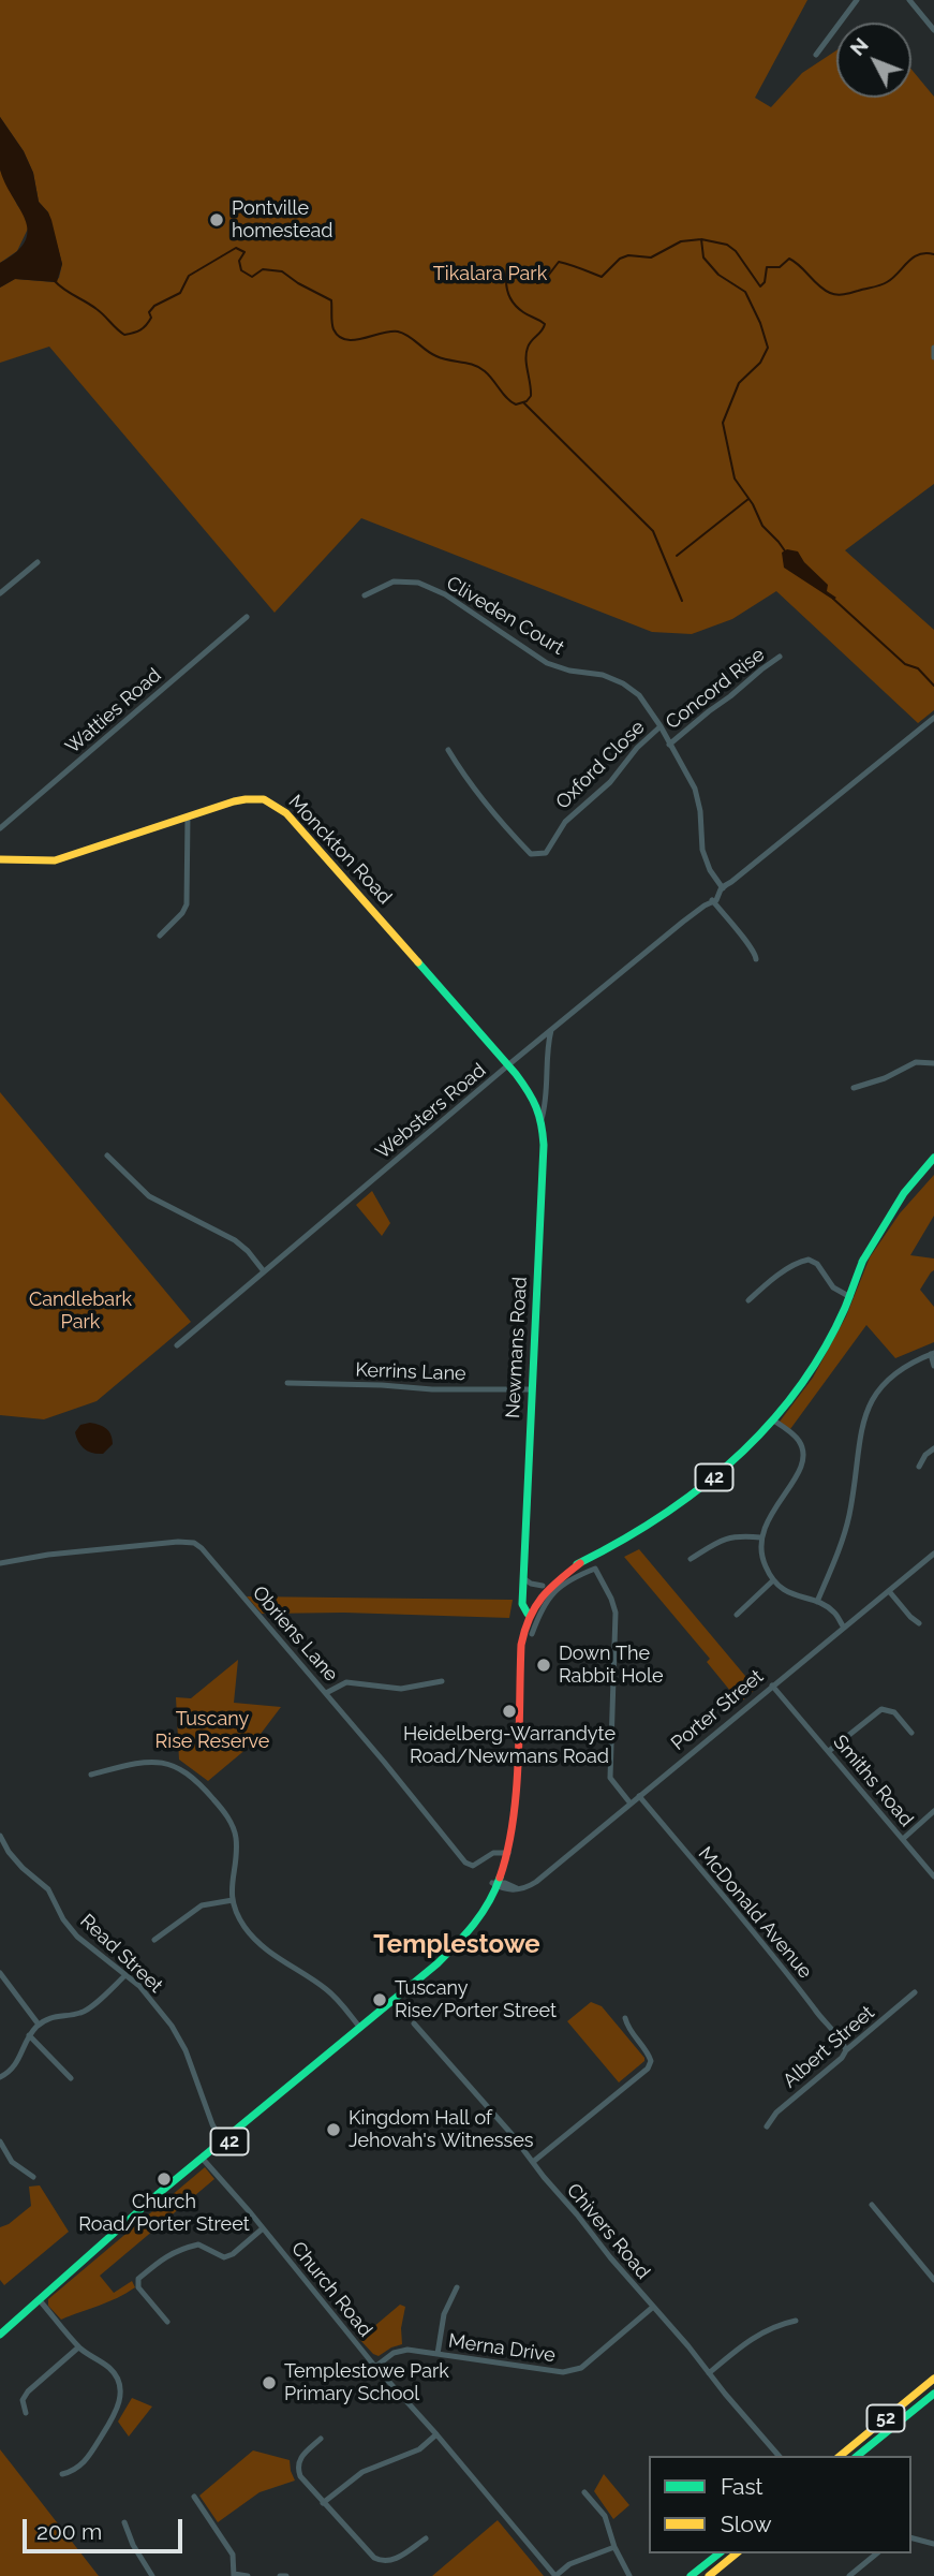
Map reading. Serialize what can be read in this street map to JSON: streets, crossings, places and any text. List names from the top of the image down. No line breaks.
{"streets":{"main road":["Monckton Road","Newmans Road","42","52"],"street":["Cliveden Court","Concord Rise","Watties Road","Oxford Close","Websters Road","Kerrins Lane","Obriens Lane","Porter Street","Smiths Road","McDonald Avenue","Read Street","Albert Street","Chivers Road","Church Road","Merna Drive"]},"crossings":[["Cliveden Court","Concord Rise"],["Cliveden Court","Oxford Close"],["Cliveden Court","Websters Road"],["Monckton Road","Websters Road"],["Monckton Road","Newmans Road"],["Websters Road","Newmans Road"],["Newmans Road","Kerrins Lane"],["Newmans Road","42"],["Newmans Road","Obriens Lane"],["Newmans Road","Porter Street"],["42","Porter Street"],["42","Read Street"],["42","Church Road"],["Porter Street","Smiths Road"],["Porter Street","McDonald Avenue"],["McDonald Avenue","Albert Street"],["Chivers Road","Merna Drive"],["Church Road","Merna Drive"]],"districts":["Templestowe"],"parks":["Tikalara Park","Candlebark Park","Tuscany Rise Reserve"],"places":["Pontville homestead","Down The Rabbit Hole","Heidelberg-Warrandyte Road/Newmans Road","Tuscany Rise/Porter Street","Kingdom Hall of Jehovah's Witnesses","Church Road/Porter Street","Templestowe Park Primary School"],"legend":["Fast","Slow"],"scale_bar":"200 m","north":"top left"}
